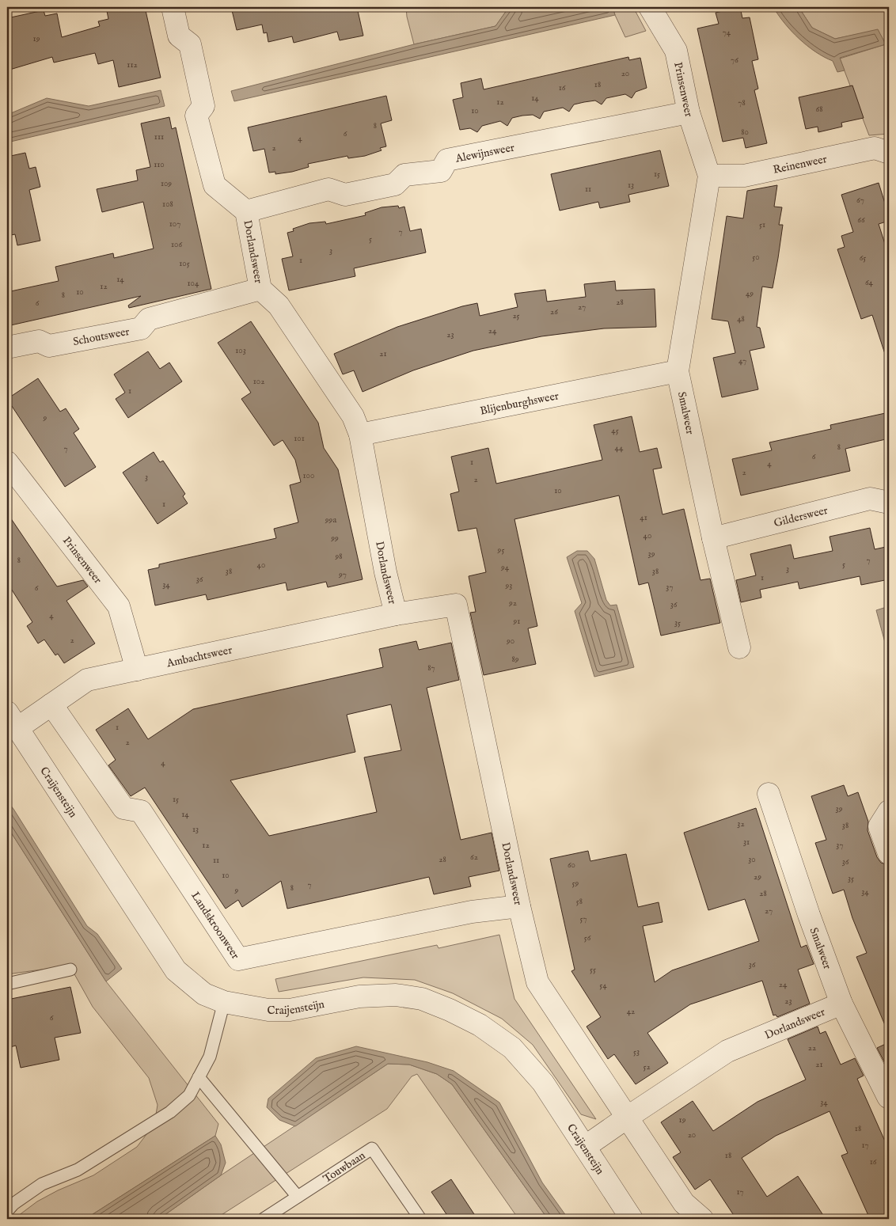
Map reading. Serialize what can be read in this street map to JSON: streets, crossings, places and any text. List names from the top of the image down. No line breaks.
{"streets":{"street":["Prinsenweer","Alewijnsweer","Reinenweer","Dorlandsweer","Schoutsweer","Blijenburghsweer","Smalweer","Gildersweer","Ambachtsweer","Craijensteijn","Landskroonweer"],"lane":["Touwbaan"]},"crossings":[["Prinsenweer","Alewijnsweer"],["Prinsenweer","Reinenweer"],["Prinsenweer","Smalweer"],["Prinsenweer","Ambachtsweer"],["Alewijnsweer","Dorlandsweer"],["Reinenweer","Smalweer"],["Dorlandsweer","Schoutsweer"],["Dorlandsweer","Blijenburghsweer"],["Dorlandsweer","Smalweer"],["Dorlandsweer","Ambachtsweer"],["Dorlandsweer","Craijensteijn"],["Dorlandsweer","Landskroonweer"],["Blijenburghsweer","Smalweer"],["Smalweer","Gildersweer"],["Ambachtsweer","Craijensteijn"],["Ambachtsweer","Landskroonweer"]],"house_numbers":["74","19","76","112","20","18","16","14","12","78","68","10","8","80","6","111","4","2","110","15","109","13","11","67","108","66","107","51","7","5","106","3","50","65","1","105","14","64","104","12","10","49","8","28","6","27","26","25","48","24","23","103","21","47","102","1","9","45","101","8","44","7","6","1","4","2","100","3","2","10","1","41","99a","40","99","95","39","98","8","7","5","40","94","3","38","38","97","1","36","34","93","37","6","92","36","4","91","35","2","90","89","87","1","2","4","15","39","14","32","38","13","31","12","37","62","28","30","11","36","60","10","29","35","59","7","8","9","34","28","58","27","57","56","36","55","24","54","23","42","6","22","53","21","52","34","19","18","20","17","18","16","17"]}
